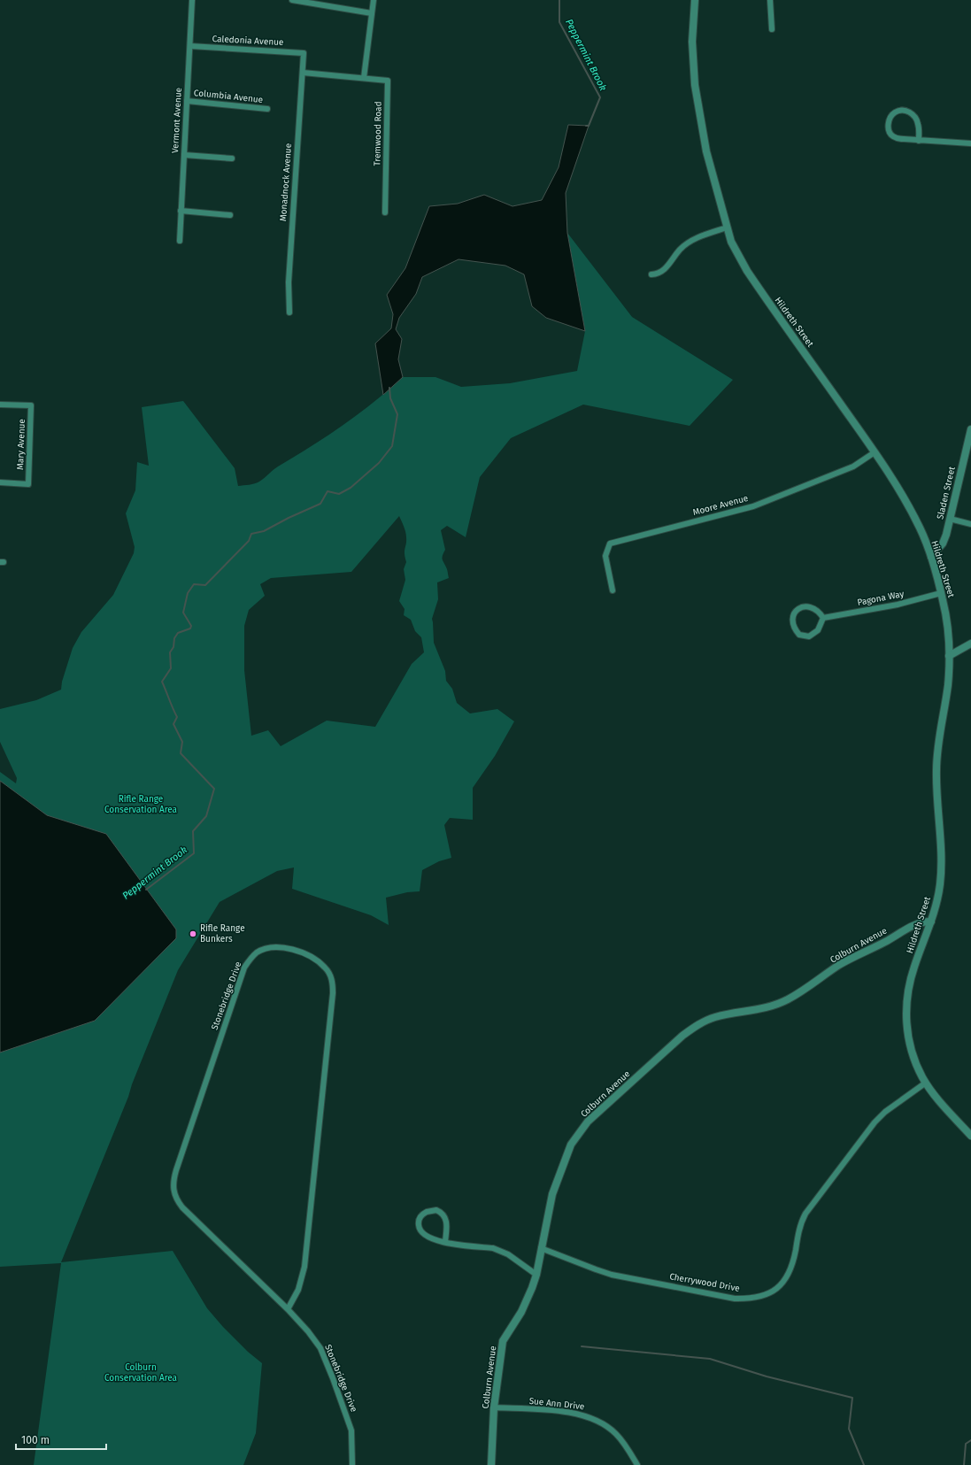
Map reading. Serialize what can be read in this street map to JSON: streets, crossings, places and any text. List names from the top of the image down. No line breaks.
{"streets":{"street":["Caledonia Avenue","Columbia Avenue","Vermont Avenue","Tremwood Road","Monadnock Avenue","Hildreth Street","Mary Avenue","Sladen Street","Moore Avenue","Pagona Way","Colburn Avenue","Stonebridge Drive","Cherrywood Drive","Sue Ann Drive"]},"crossings":[["Caledonia Avenue","Vermont Avenue"],["Caledonia Avenue","Monadnock Avenue"],["Columbia Avenue","Vermont Avenue"],["Hildreth Street","Sladen Street"],["Hildreth Street","Moore Avenue"],["Hildreth Street","Pagona Way"],["Hildreth Street","Colburn Avenue"],["Hildreth Street","Cherrywood Drive"],["Colburn Avenue","Cherrywood Drive"],["Colburn Avenue","Sue Ann Drive"]],"water":["Peppermint Brook"],"parks":["Rifle Range Conservation Area","Colburn Conservation Area"],"places":["Rifle Range Bunkers"],"scale_bar":"100 m"}
